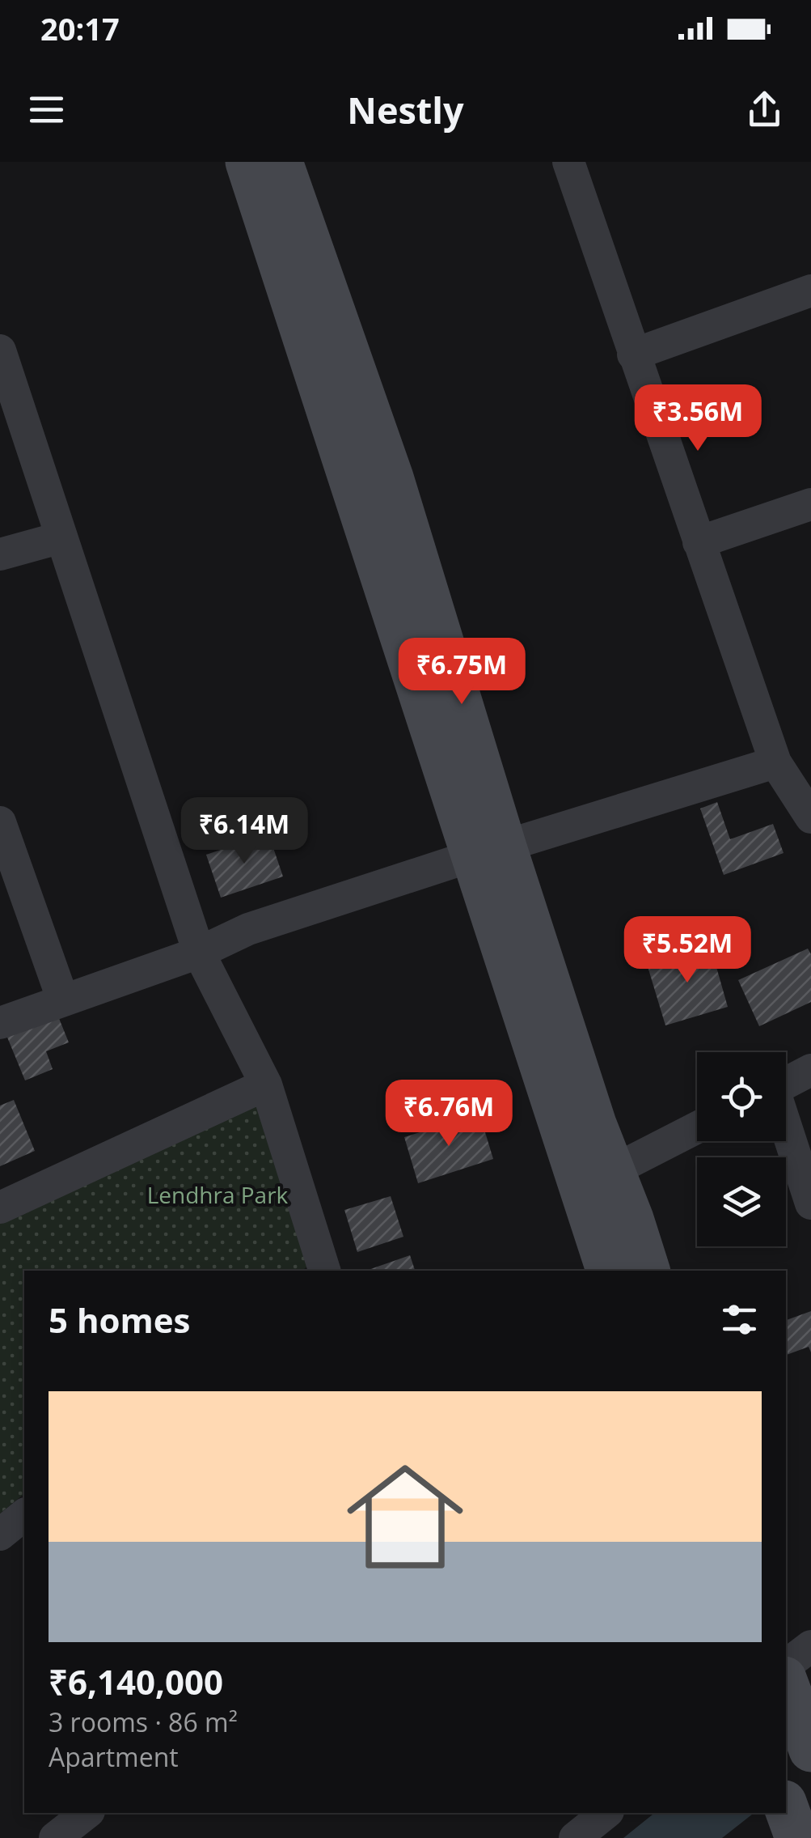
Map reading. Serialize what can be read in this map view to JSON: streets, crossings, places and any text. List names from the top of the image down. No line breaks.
{"parks":["Lendhra Park"],"page":{"status":"20:17","header":"Nestly","price":["₹3.56M","₹6.75M","₹6.14M","₹5.52M","₹6.76M"],"heading":"5 homes","list":[{"name":"₹6,140,000","note":"3 rooms · 86 m² · Apartment"}]}}
